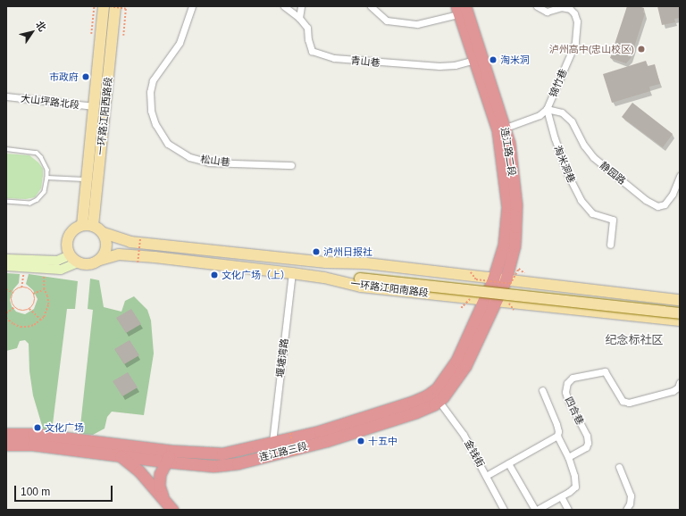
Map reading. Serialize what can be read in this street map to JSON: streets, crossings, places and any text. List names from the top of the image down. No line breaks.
{"streets":{"highway":["连江路二段","连江路三段"],"main road":["一环路江阳西路段","一环路江阳南路段"],"street":["青山巷","锦竹巷","大山坪路北段","松山巷","淘米洞巷","静园路","堰塘湾路","四合巷","金钱街"]},"crossings":[["青山巷","连江路二段"],["锦竹巷","淘米洞巷"],["锦竹巷","静园路"],["大山坪路北段","一环路江阳西路段"],["一环路江阳西路段","一环路江阳南路段"],["连江路二段","一环路江阳南路段"],["连江路二段","连江路三段"],["淘米洞巷","静园路"],["一环路江阳南路段","堰塘湾路"],["一环路江阳南路段","连江路三段"],["堰塘湾路","连江路三段"],["连江路三段","金钱街"]],"districts":["纪念标社区"],"places":["泸州高中(忠山校区)","淘米洞","市政府","泸州日报社","文化广场（上）","文化广场","十五中"],"scale_bar":"100 m","north":"top right"}
